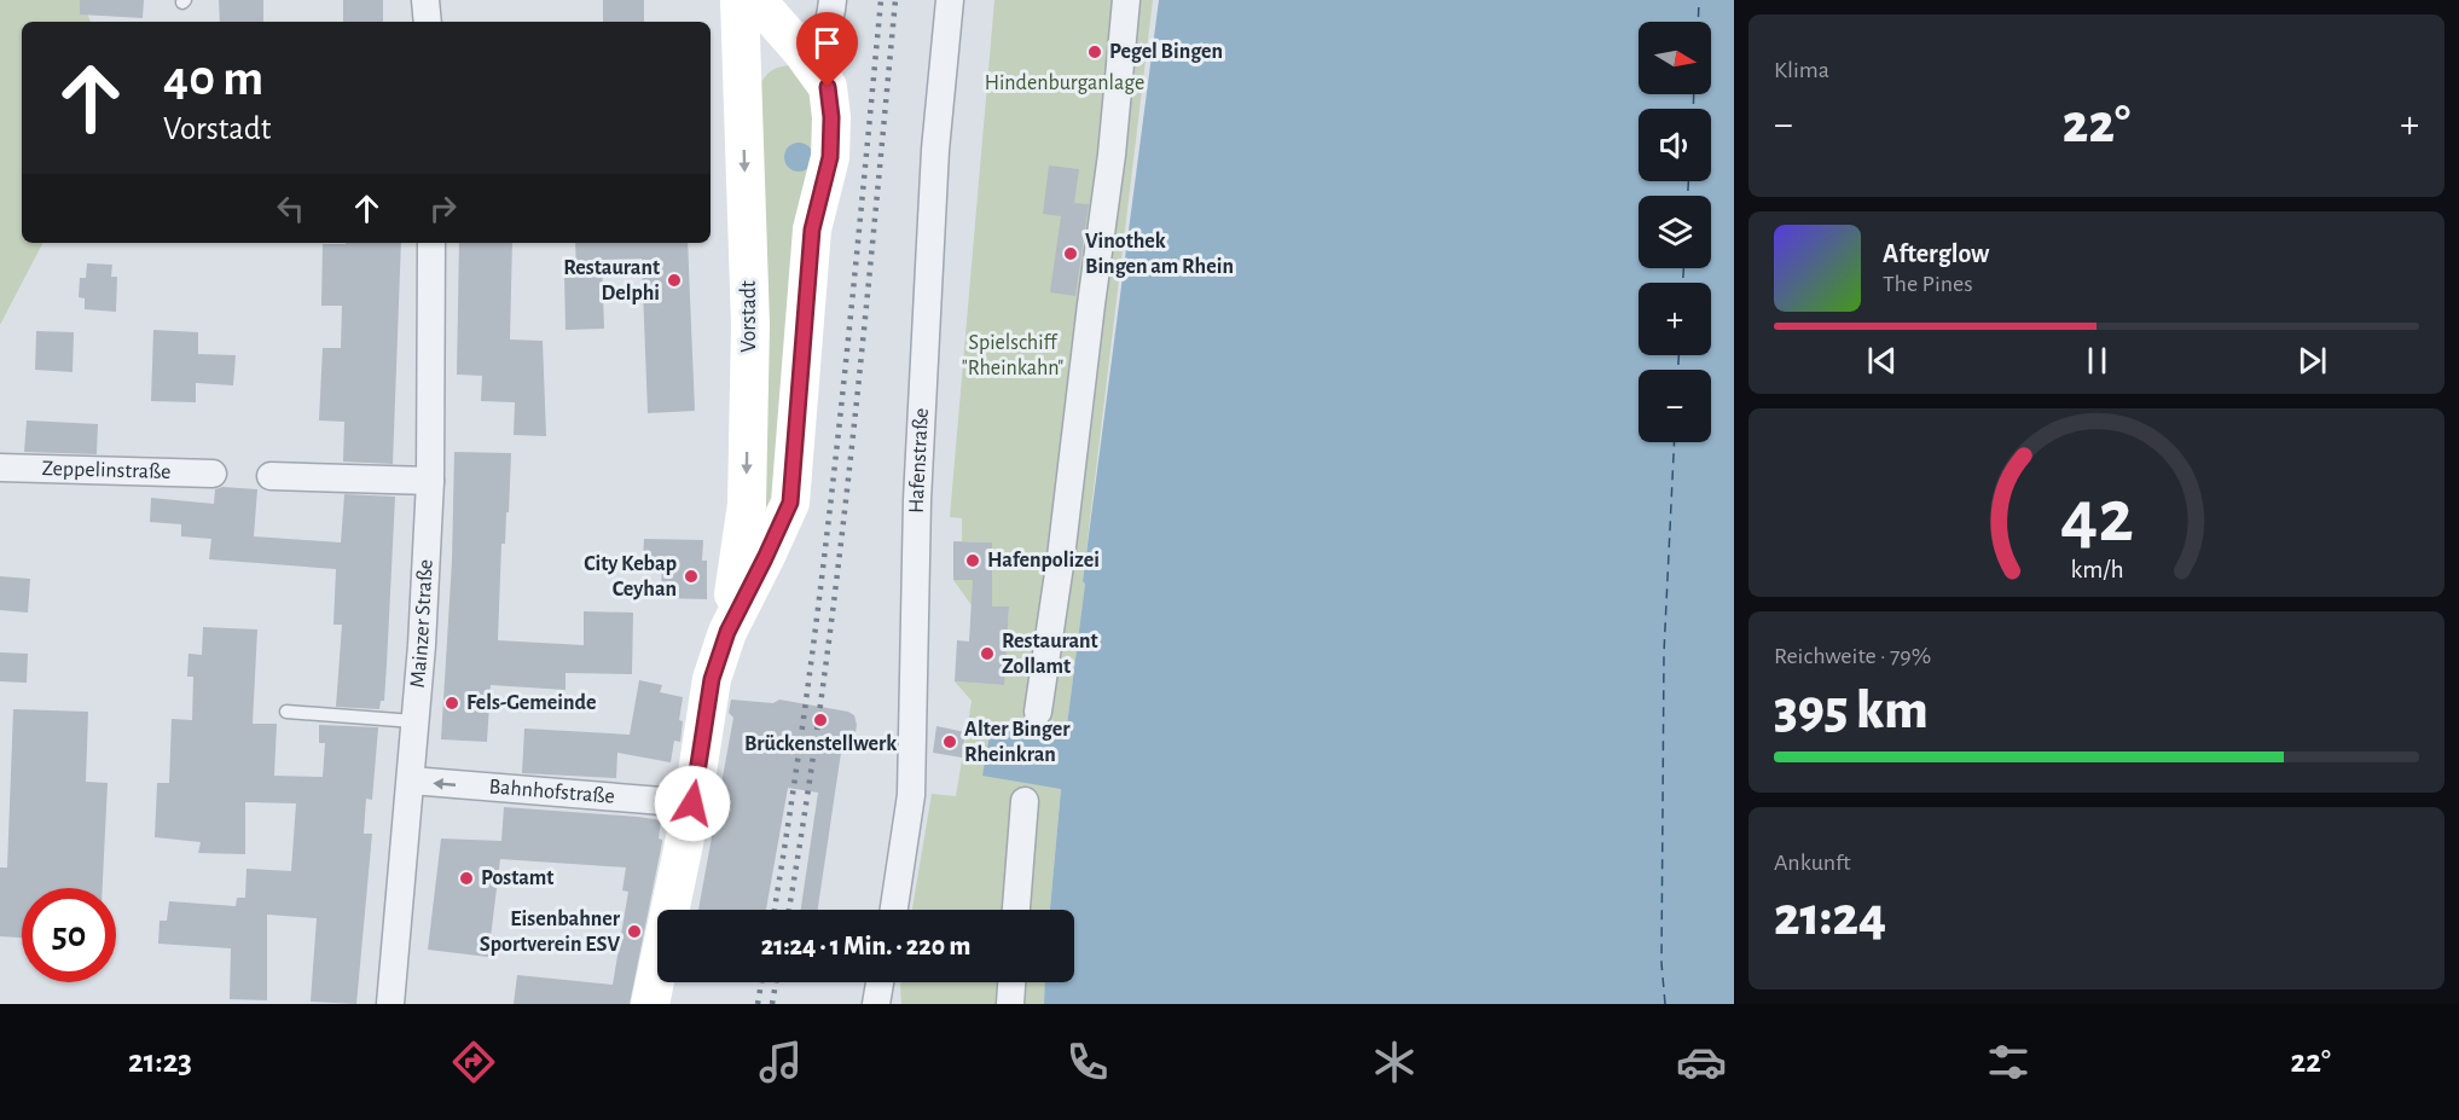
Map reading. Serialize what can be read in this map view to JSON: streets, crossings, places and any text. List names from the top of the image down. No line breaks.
{"streets":{"main road":["Vorstadt"],"street":["Hafenstraße","Zeppelinstraße","Mainzer Straße","Bahnhofstraße"]},"crossings":[["Vorstadt","Bahnhofstraße"],["Mainzer Straße","Bahnhofstraße"]],"one_way":["Bahnhofstraße"],"parks":["Hindenburganlage","Spielschiff \"Rheinkahn\""],"places":["Pegel Bingen","Vinothek Bingen am Rhein","Restaurant Delphi","Hafenpolizei","City Kebap Ceyhan","Restaurant Zollamt","Fels-Gemeinde","Brückenstellwerk","Alter Binger Rheinkran","Postamt","Eisenbahner Sportverein ESV"],"north":"right","page":{"tile":["Klima",["Reichweite · 79%","395 km"],["Ankunft","21:24"]],"map_buttons":["+","−"],"turn":["40 m","Vorstadt"],"heat":["−","22°","+"],"song":["Afterglow","The Pines"],"limit":"50","trip":"21:24 · 1 Min. · 220 m","tabs":["21:23","22°"],"gauge":["42","km/h"]}}
